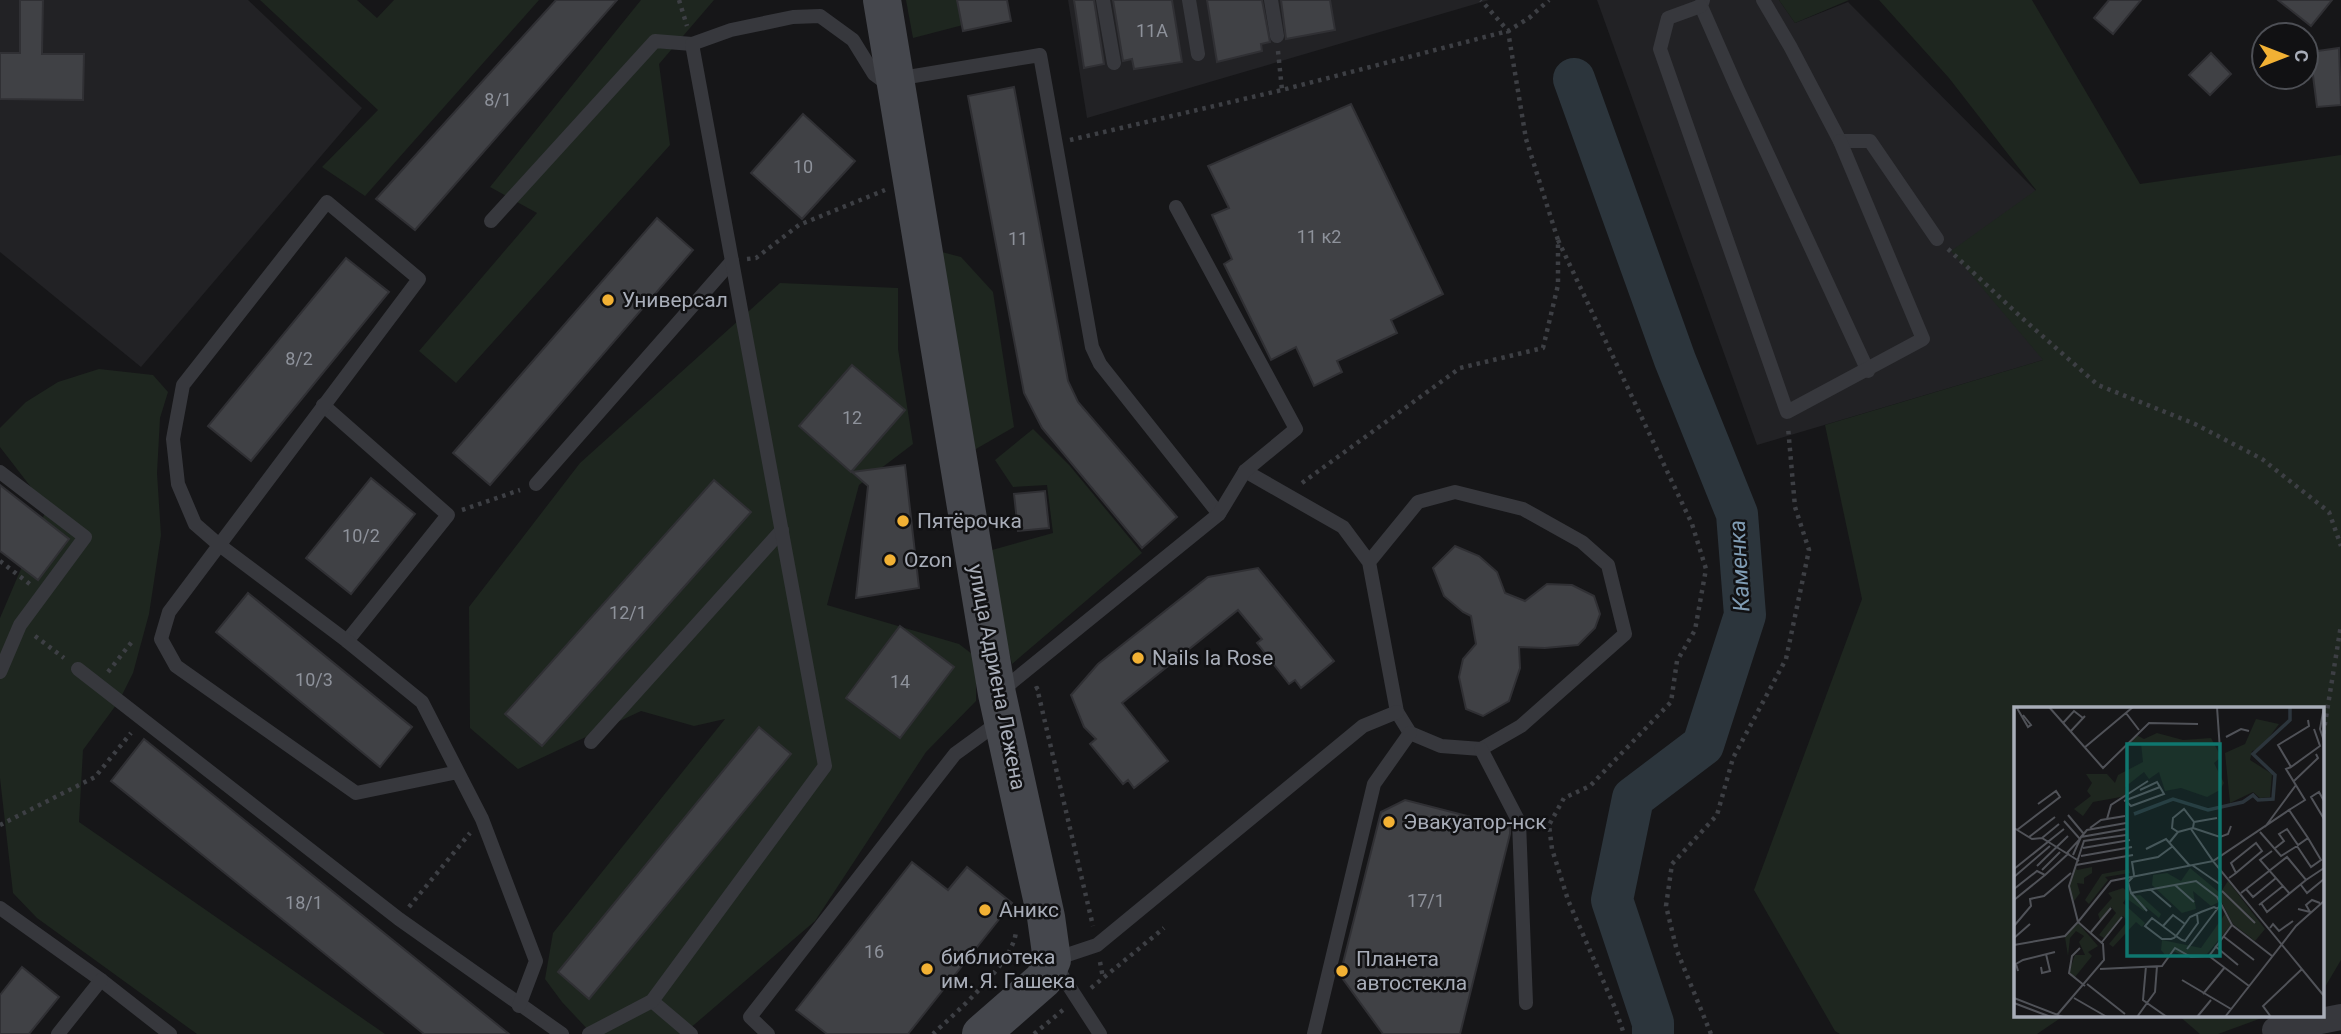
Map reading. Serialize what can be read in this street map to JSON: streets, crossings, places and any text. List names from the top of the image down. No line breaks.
{"streets":{"street":["улица Адриена Лежена"]},"water":["Каменка"],"places":["Универсал","Пятёрочка","Ozon","Nails la Rose","Эвакуатор-нск","Аникс","библиотека им. Я. Гашека","Планета автостекла"],"house_numbers":["11А","8/1","10","11 к2","11","8/2","12","10/2","12/1","10/3","14","17/1","18/1","16"],"north":"right"}
